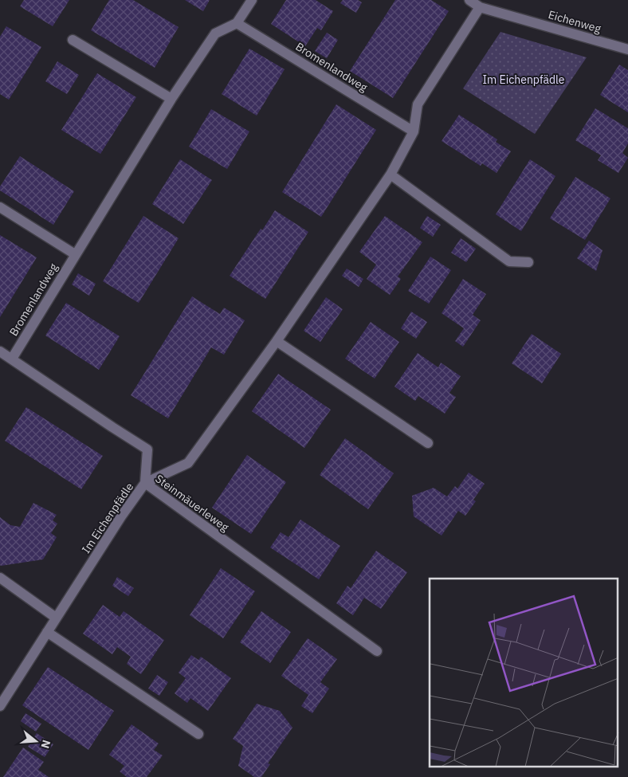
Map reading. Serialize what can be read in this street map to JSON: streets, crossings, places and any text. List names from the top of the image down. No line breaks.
{"streets":{"street":["Eichenweg","Bromenlandweg","Steinmäuerleweg","Im Eichenpfädle"]},"crossings":[["Eichenweg","Im Eichenpfädle"],["Bromenlandweg","Steinmäuerleweg"],["Bromenlandweg","Im Eichenpfädle"],["Steinmäuerleweg","Im Eichenpfädle"]],"parks":["Im Eichenpfädle"],"north":"right"}
